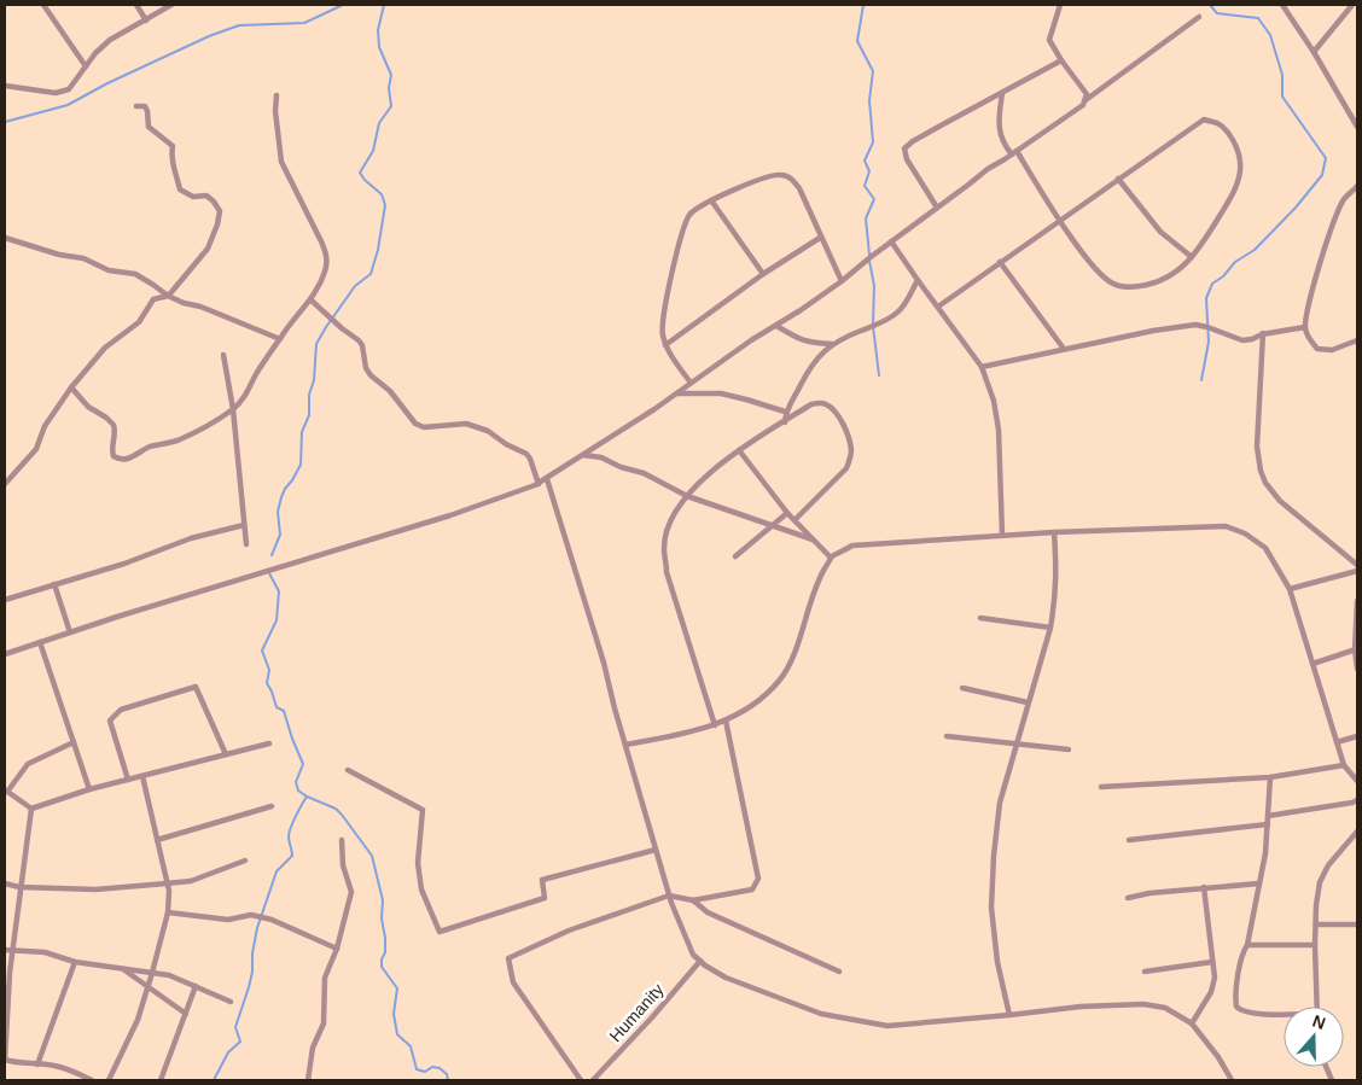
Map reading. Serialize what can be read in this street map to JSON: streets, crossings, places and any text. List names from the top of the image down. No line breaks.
{"streets":{"street":["Humanity"]},"north":"top"}
